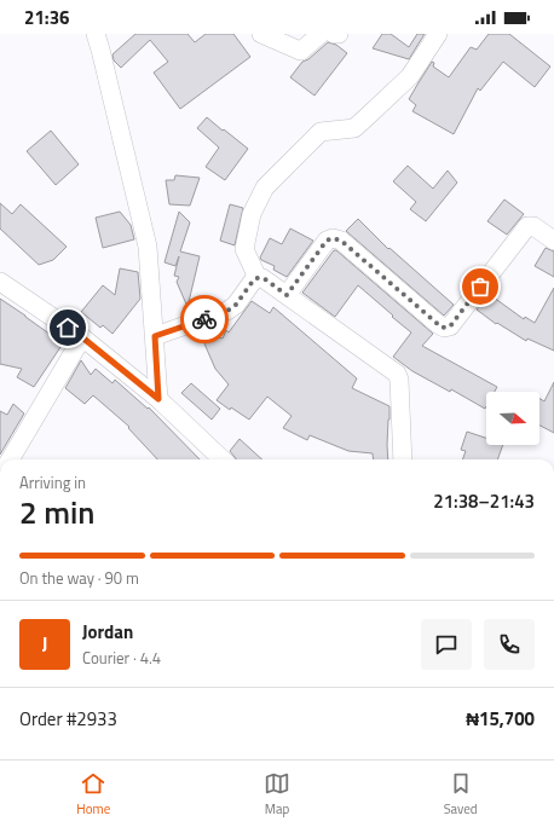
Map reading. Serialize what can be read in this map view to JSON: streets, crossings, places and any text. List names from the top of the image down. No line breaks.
{"north":"right","page":{"status":"21:36","heading":["2 min","Arriving in","21:38–21:43"],"panel":["Jordan","Courier · 4.4","Order #2933","₦15,700"],"bar":"On the way · 90 m","round":"J","tabs":["Home","Map","Saved"]}}
